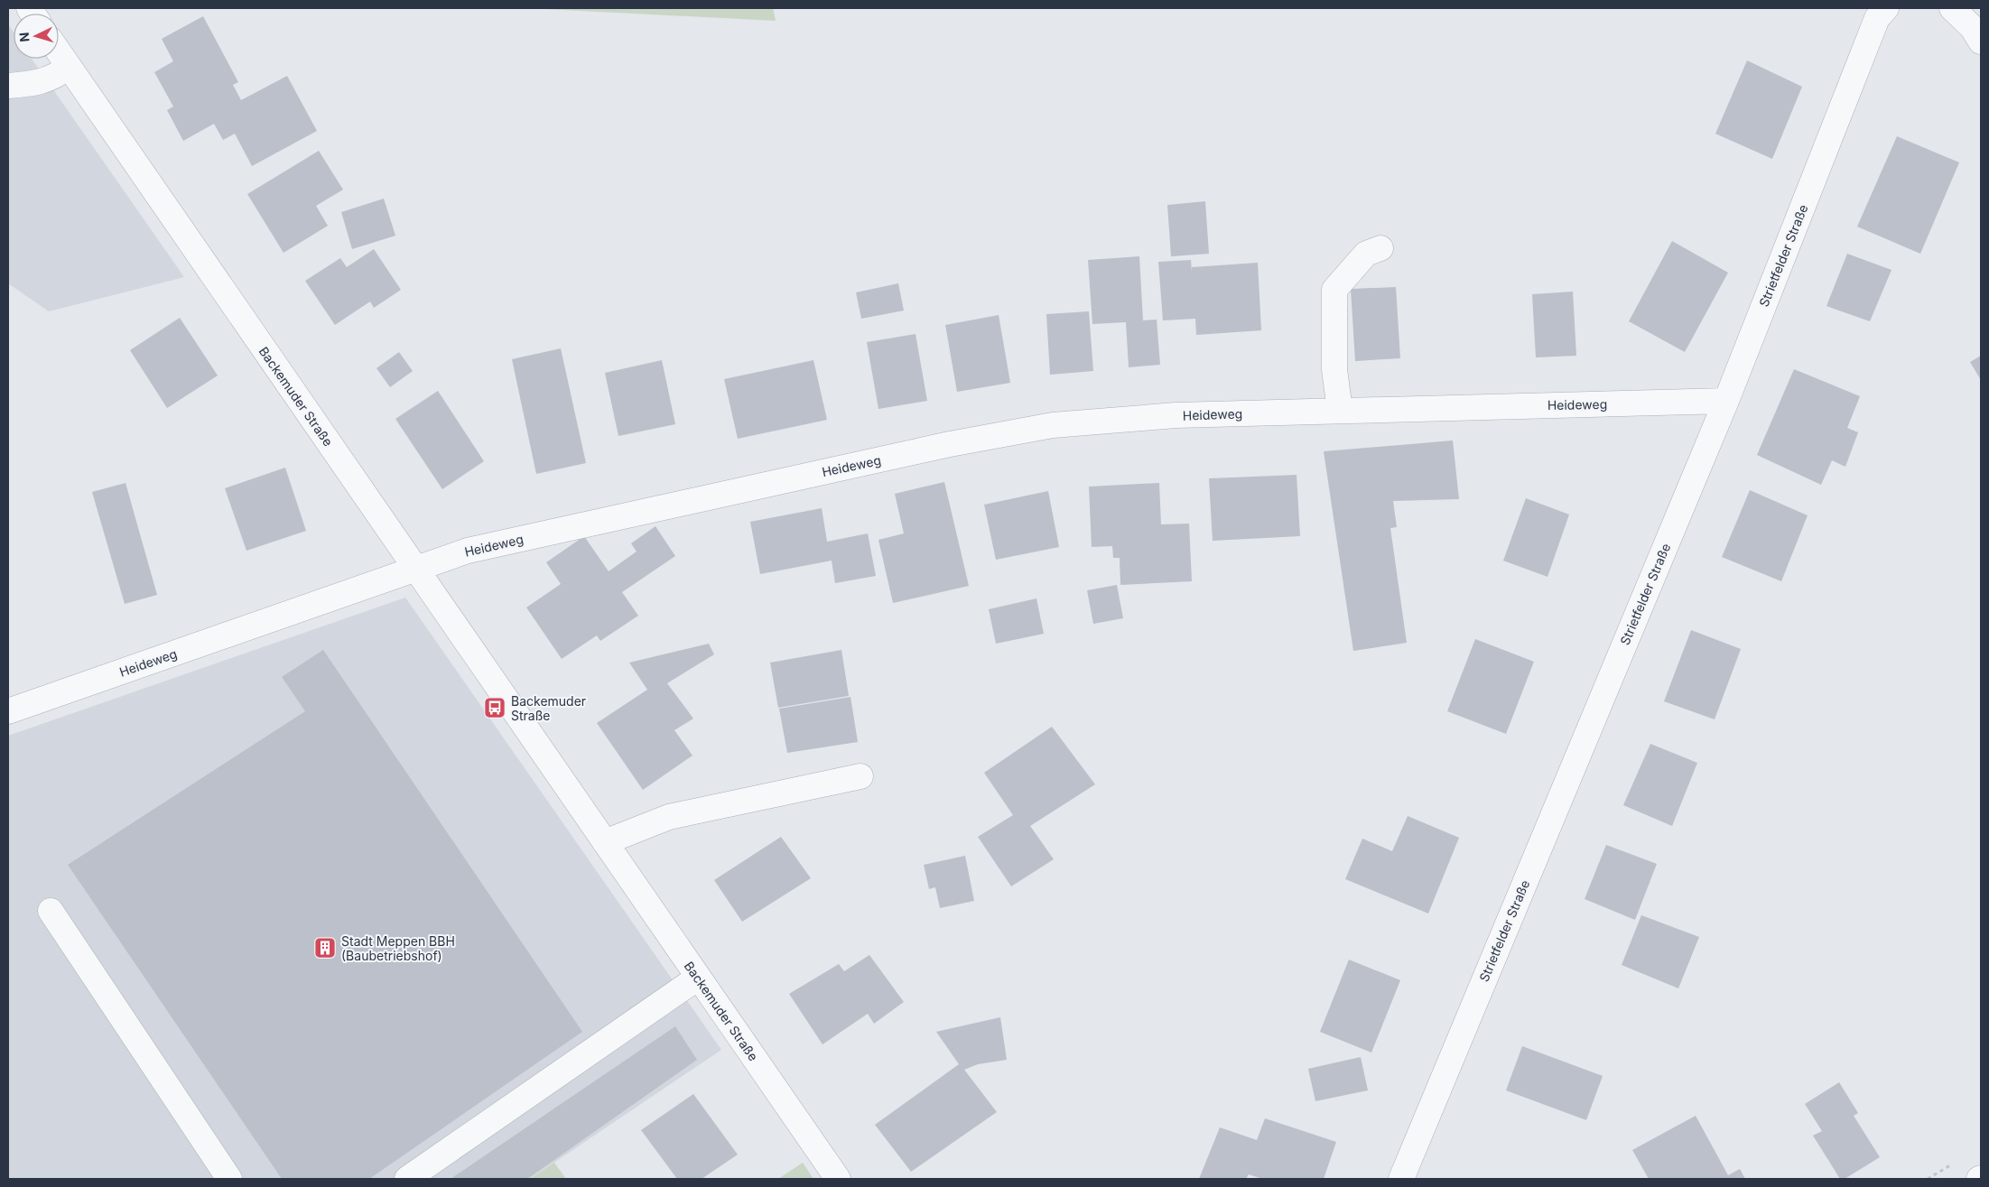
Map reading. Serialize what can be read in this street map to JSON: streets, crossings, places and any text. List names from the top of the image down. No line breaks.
{"streets":{"street":["Strietfelder Straße","Backemuder Straße","Heideweg"]},"crossings":[["Strietfelder Straße","Heideweg"],["Backemuder Straße","Heideweg"]],"places":{"bus stop":["Backemuder Straße"],"building":["Stadt Meppen BBH (Baubetriebshof)"]},"north":"left"}
